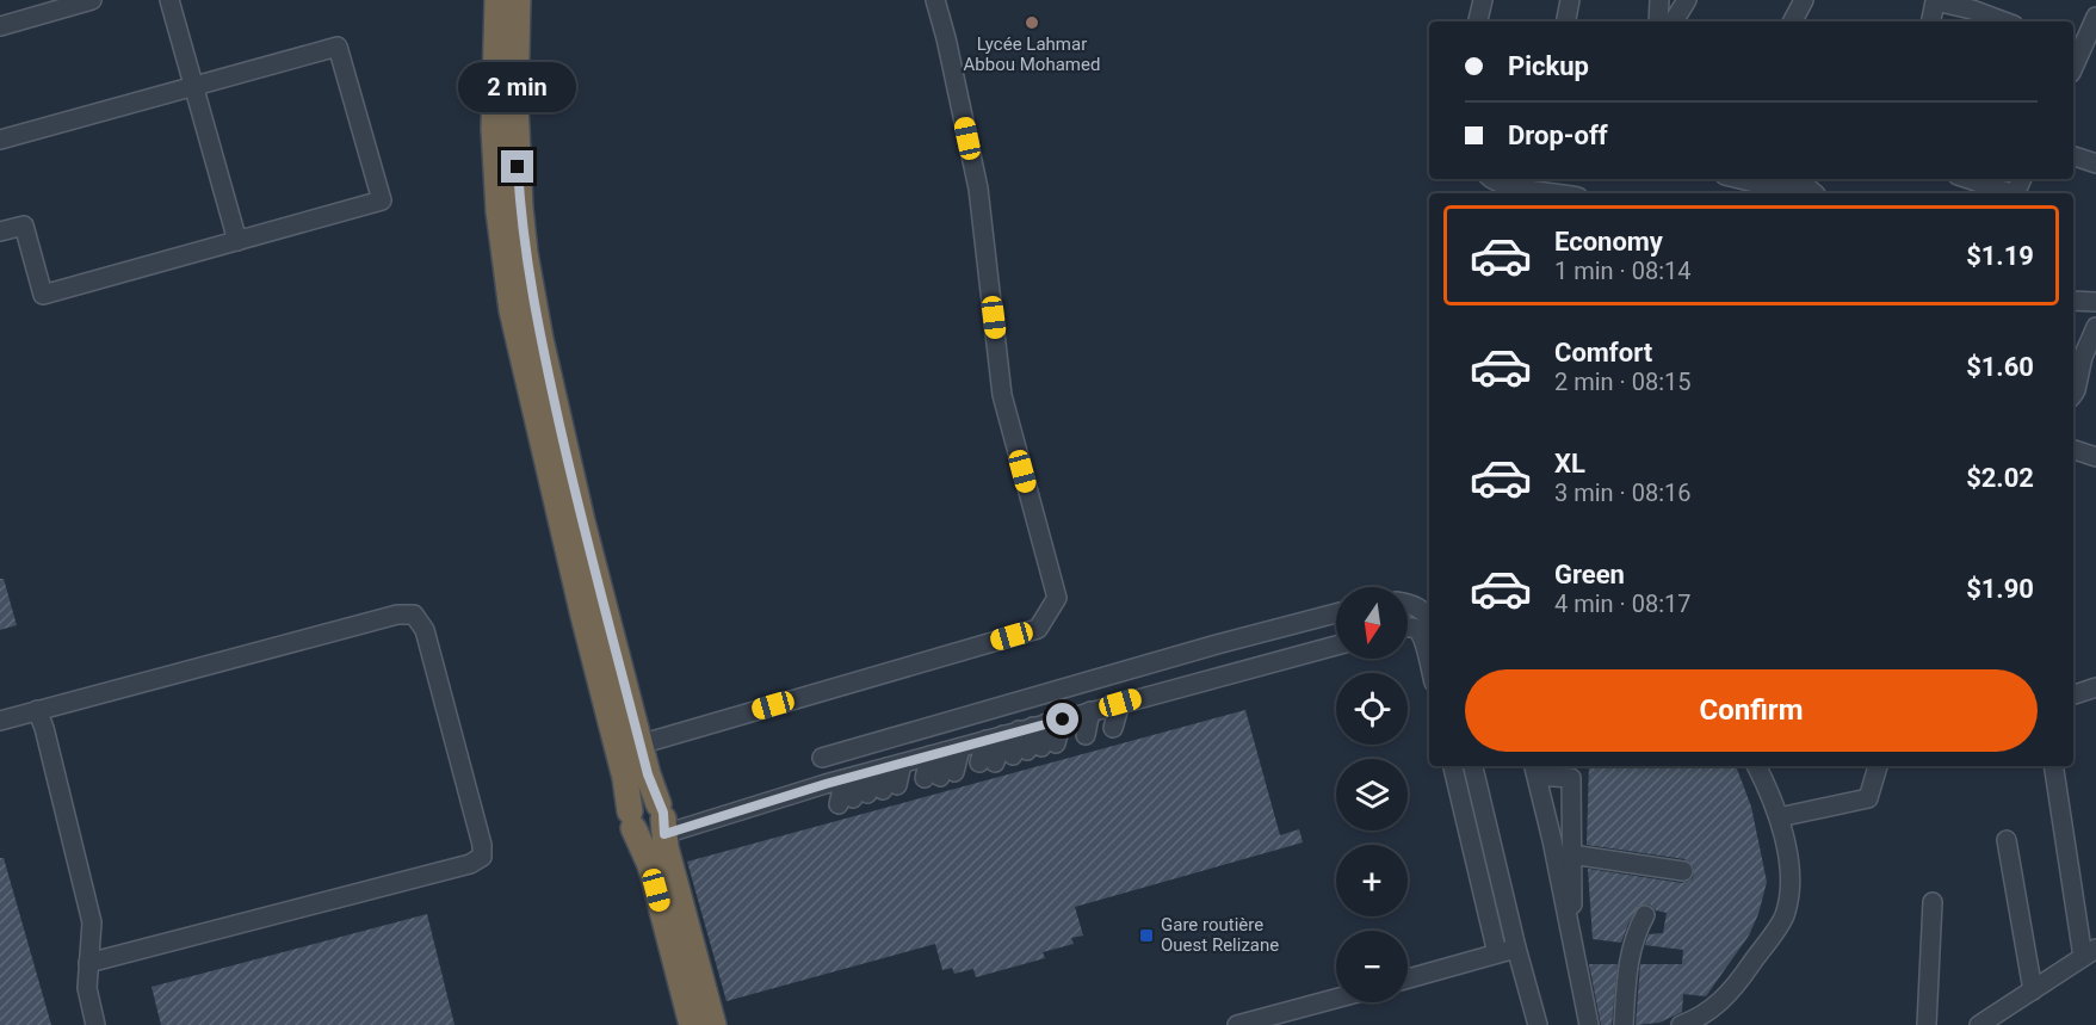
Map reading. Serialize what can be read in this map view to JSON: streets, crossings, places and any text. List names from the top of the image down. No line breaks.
{"places":{"other":["Lycée Lahmar Abbou Mohamed"],"transit":["Gare routière Ouest Relizane"]},"north":"bottom","page":{"banner":["Pickup","Drop-off"],"bubble":"2 min","list":[{"name":"Economy","note":"1 min · 08:14","value":"$1.19"},{"name":"Comfort","note":"2 min · 08:15","value":"$1.60"},{"name":"XL","note":"3 min · 08:16","value":"$2.02"},{"name":"Green","note":"4 min · 08:17","value":"$1.90"}],"map_buttons":["+","−"],"buttons":"Confirm"}}
